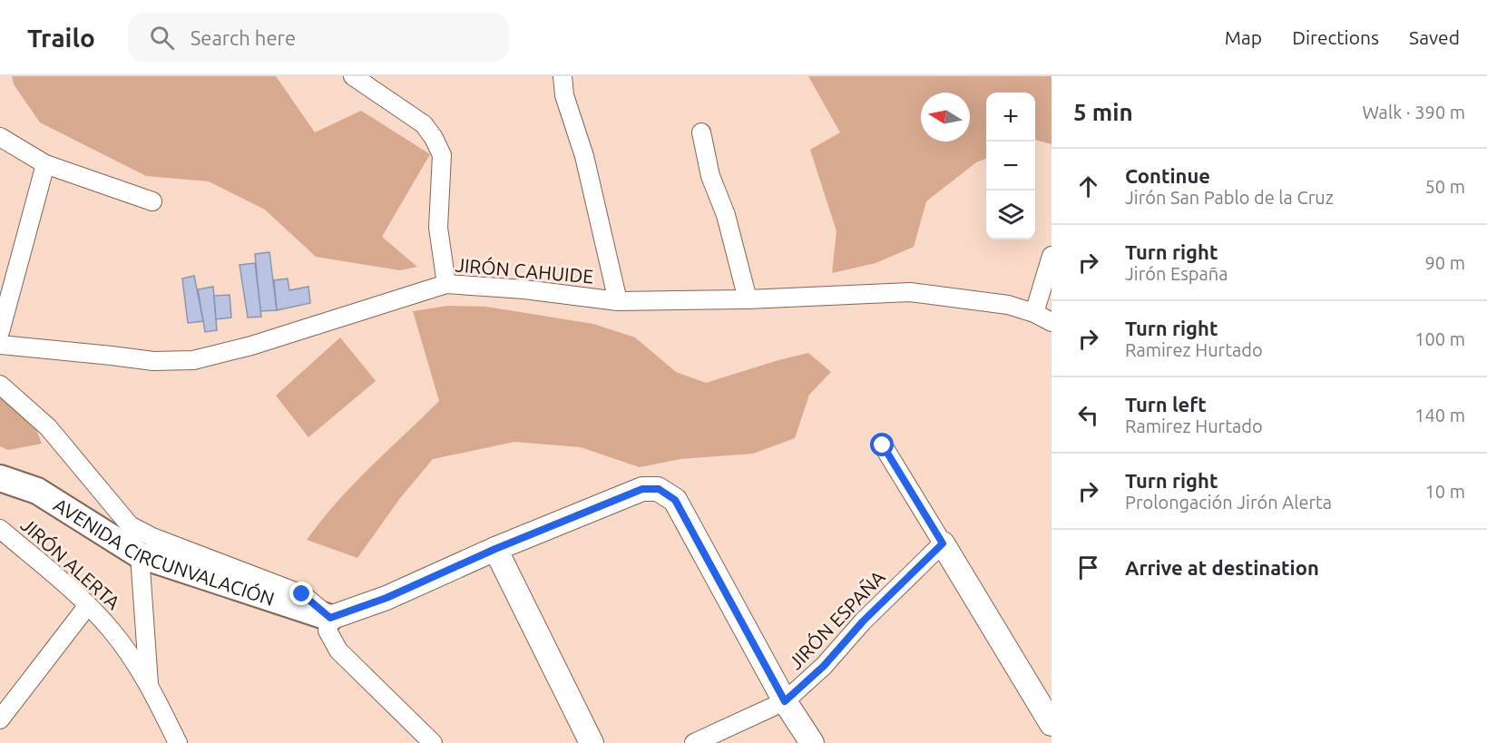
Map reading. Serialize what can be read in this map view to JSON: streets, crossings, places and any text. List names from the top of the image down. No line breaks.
{"streets":{"main road":["AVENIDA CIRCUNVALACIÓN"],"street":["JIRÓN CAHUIDE","JIRÓN ALERTA","JIRÓN ESPAÑA"]},"north":"left","page":{"header":"Trailo","search":"Search here","nav":["Map","Directions","Saved"],"heading":["5 min","Walk · 390 m"],"map_buttons":["+","−"],"list":[["Continue","Jirón San Pablo de la Cruz","50 m"],["Turn right","Jirón España","90 m"],["Turn right","Ramirez Hurtado","100 m"],["Turn left","Ramirez Hurtado","140 m"],["Turn right","Prolongación Jirón Alerta","10 m"],"Arrive at destination"]}}
